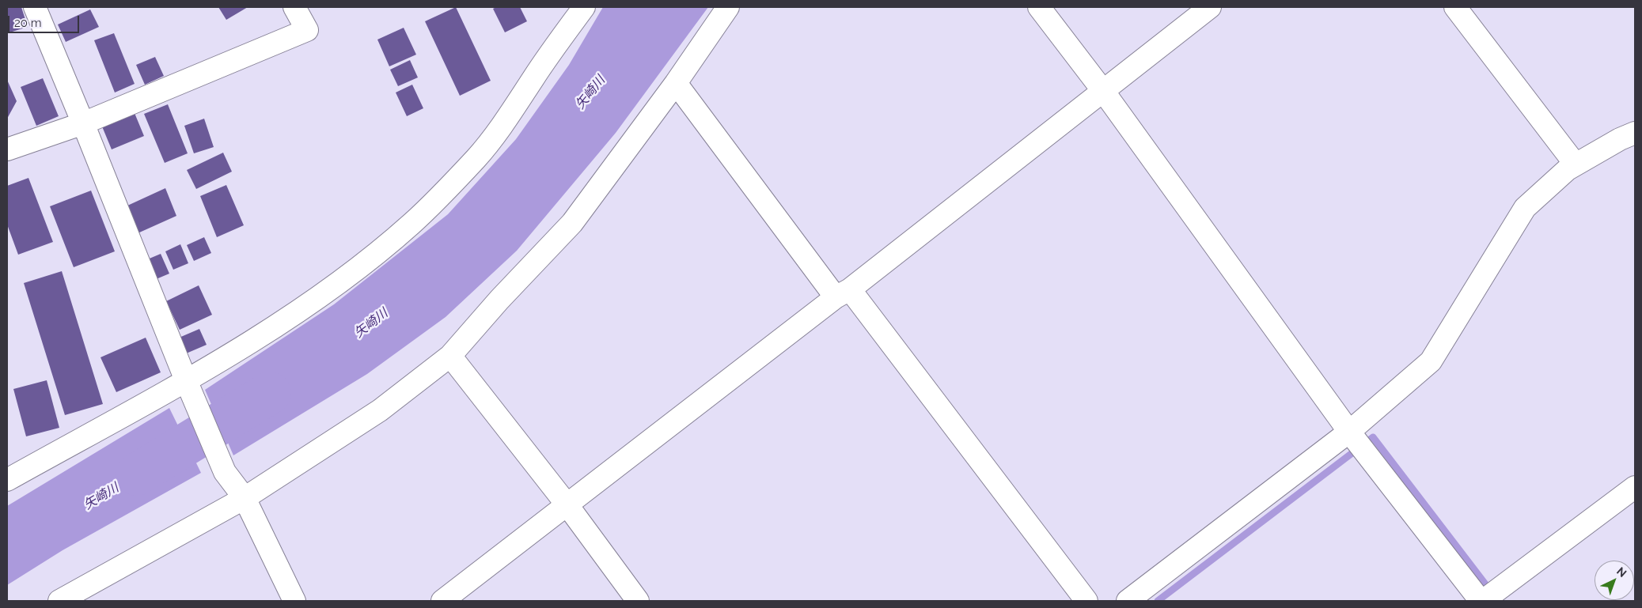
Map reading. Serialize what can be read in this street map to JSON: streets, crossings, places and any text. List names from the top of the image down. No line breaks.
{"water":["矢崎川"],"scale_bar":"20 m","north":"top right"}
